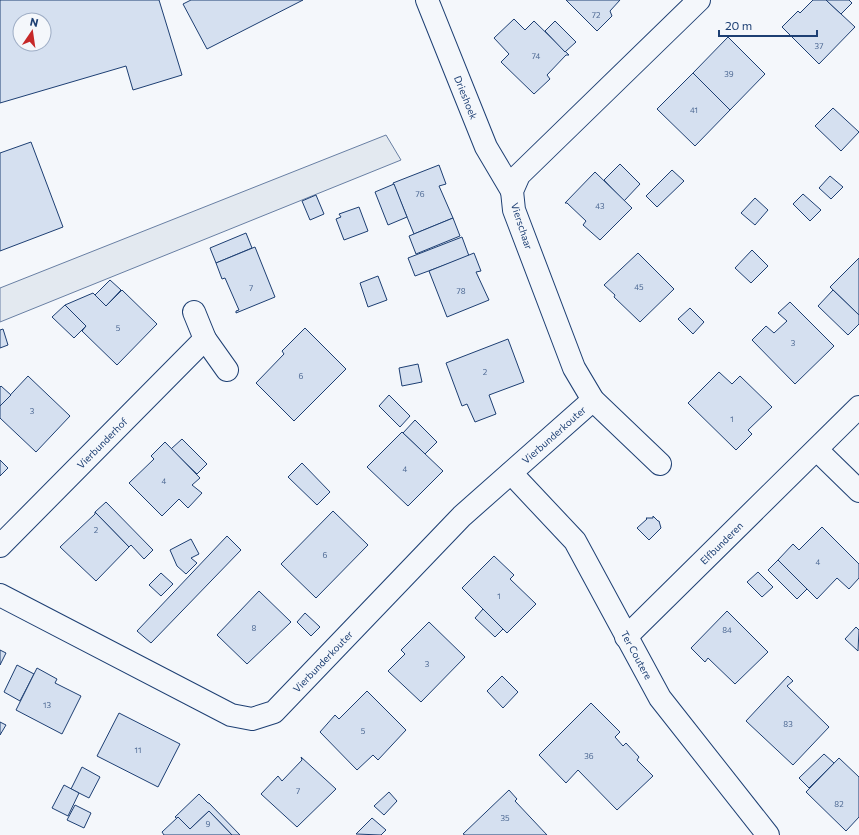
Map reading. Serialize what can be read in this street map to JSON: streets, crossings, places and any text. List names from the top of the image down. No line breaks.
{"streets":{"street":["Drieshoek","Vierschaar","Vierbunderkouter","Vierbunderhof","Elfbunderen","Ter Coutere"]},"crossings":[["Drieshoek","Vierschaar"],["Vierschaar","Vierbunderkouter"],["Vierbunderkouter","Ter Coutere"],["Elfbunderen","Ter Coutere"]],"house_numbers":["72","37","74","39","41","76","43","45","7","78","5","3","2","6","3","1","4","4","2","6","4","1","8","84","3","13","83","5","11","36","7","82","35","9"],"scale_bar":"20 m","north":"top"}
